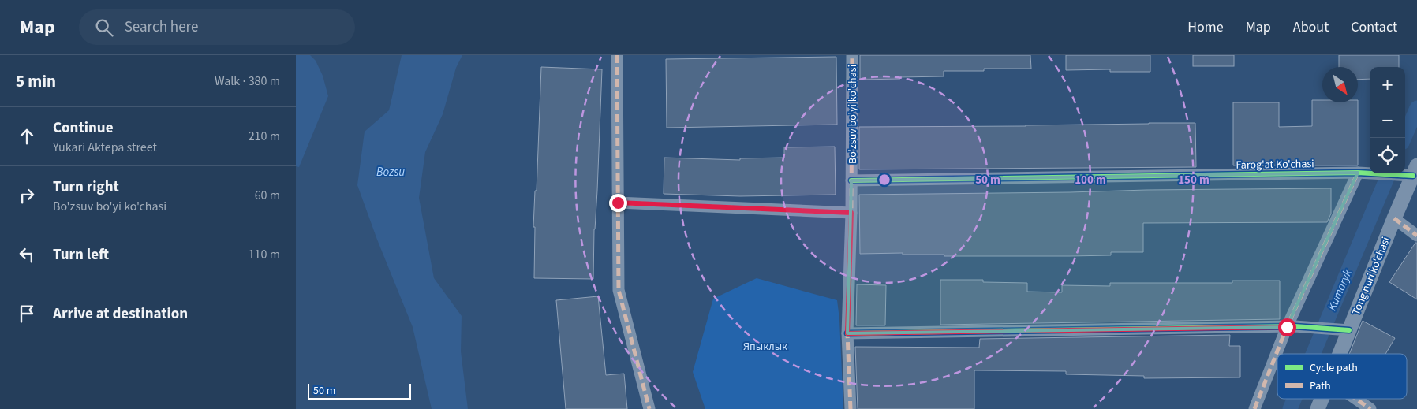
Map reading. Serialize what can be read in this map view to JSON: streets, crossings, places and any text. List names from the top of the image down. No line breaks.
{"streets":{"street":["Bo'zsuv bo'yi ko'chasi","Farog'at Ko'chasi","Tong nuri ko'chasi"]},"crossings":[["Bo'zsuv bo'yi ko'chasi","Farog'at Ko'chasi"],["Farog'at Ko'chasi","Tong nuri ko'chasi"]],"water":["Bozsu","Kumaryk"],"parks":["Япыклык"],"legend":["Cycle path","Path"],"scale_bar":"50 m","north":"bottom right","page":{"header":"Map","search":"Search here","nav":["Home","Map","About","Contact"],"heading":["5 min","Walk · 380 m"],"map_buttons":["+","−"],"list":[["Continue","Yukari Aktepa street","210 m"],["Turn right","Bo'zsuv bo'yi ko'chasi","60 m"],["Turn left","110 m"],"Arrive at destination"],"scale":"50 m"},"rings":["50 m","100 m","150 m"]}
